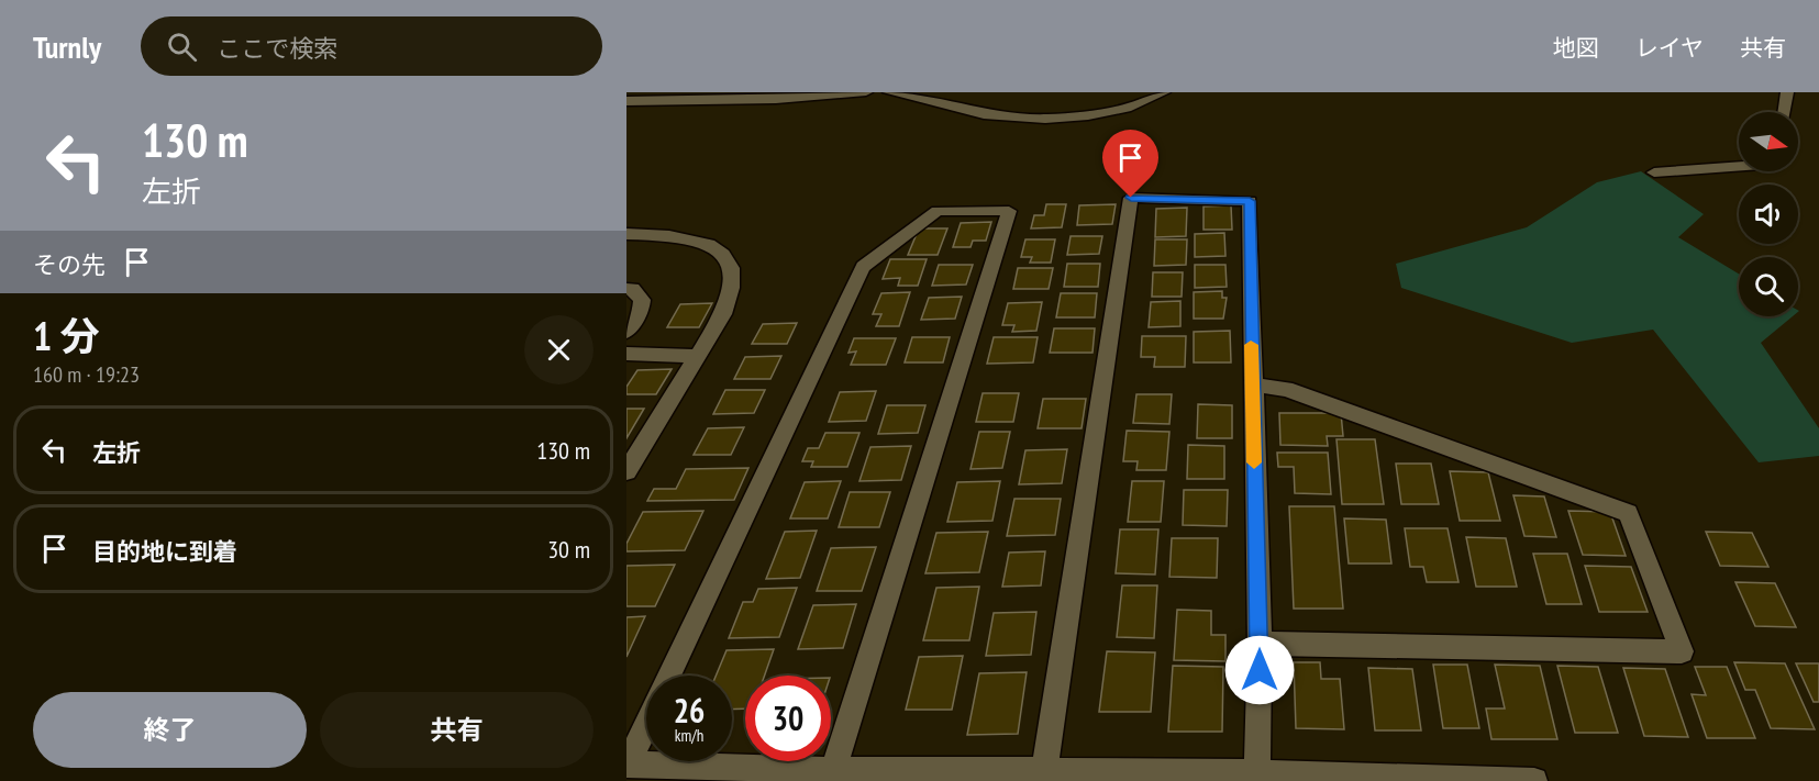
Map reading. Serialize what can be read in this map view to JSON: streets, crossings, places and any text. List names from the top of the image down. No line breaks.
{"north":"right","page":{"header":"Turnly","search":"ここで検索","nav":["地図","レイヤ","共有"],"turn":["130 m","左折"],"then":"その先","heading":["1 分","160 m · 19:23"],"list":[{"name":"左折","value":"130 m"},{"name":"目的地に到着","value":"30 m"}],"speed":"26 km/h","limit":"30","buttons":["終了","共有"]}}
